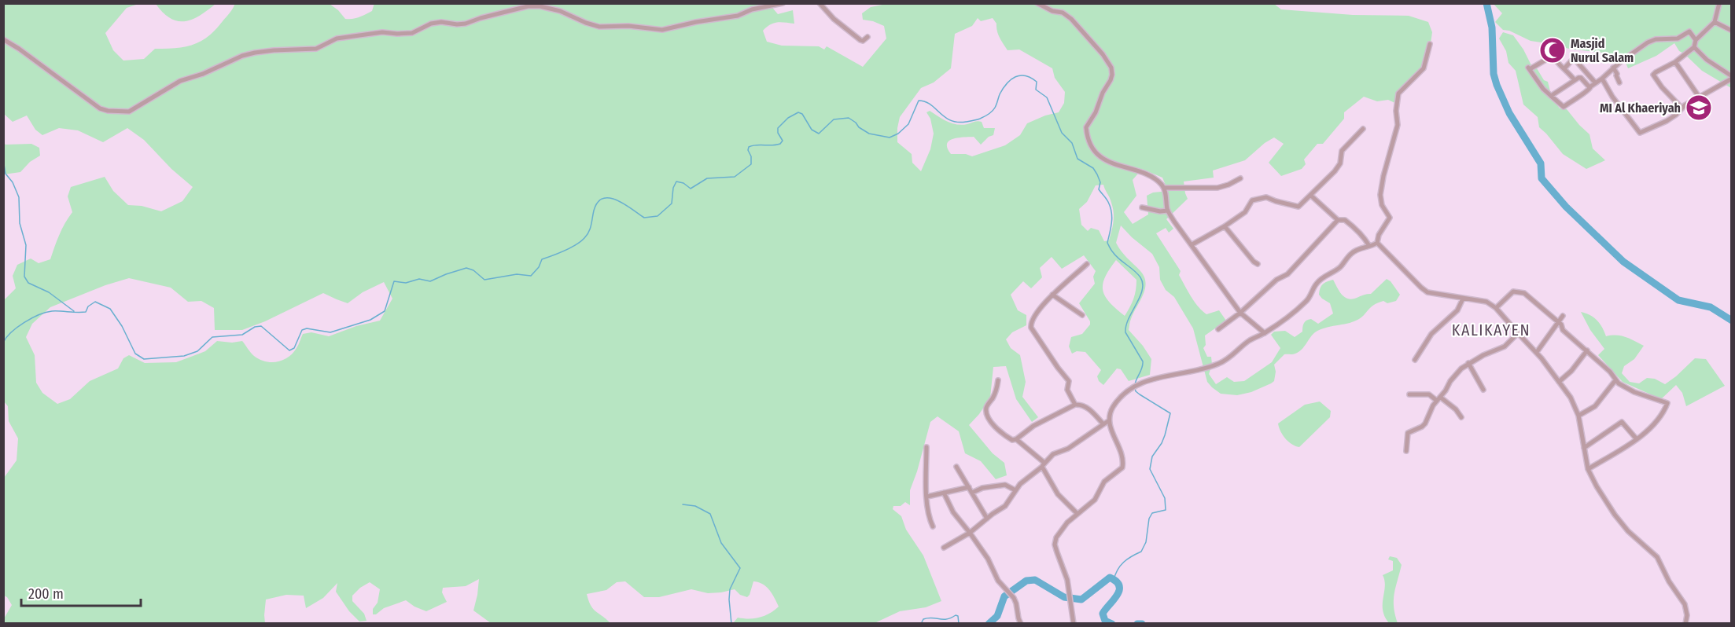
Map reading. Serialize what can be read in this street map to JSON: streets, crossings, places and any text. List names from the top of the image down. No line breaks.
{"districts":["KALIKAYEN"],"places":{"mosque":["Masjid Nurul Salam"],"school or university":["MI Al Khaeriyah"]},"scale_bar":"200 m"}
